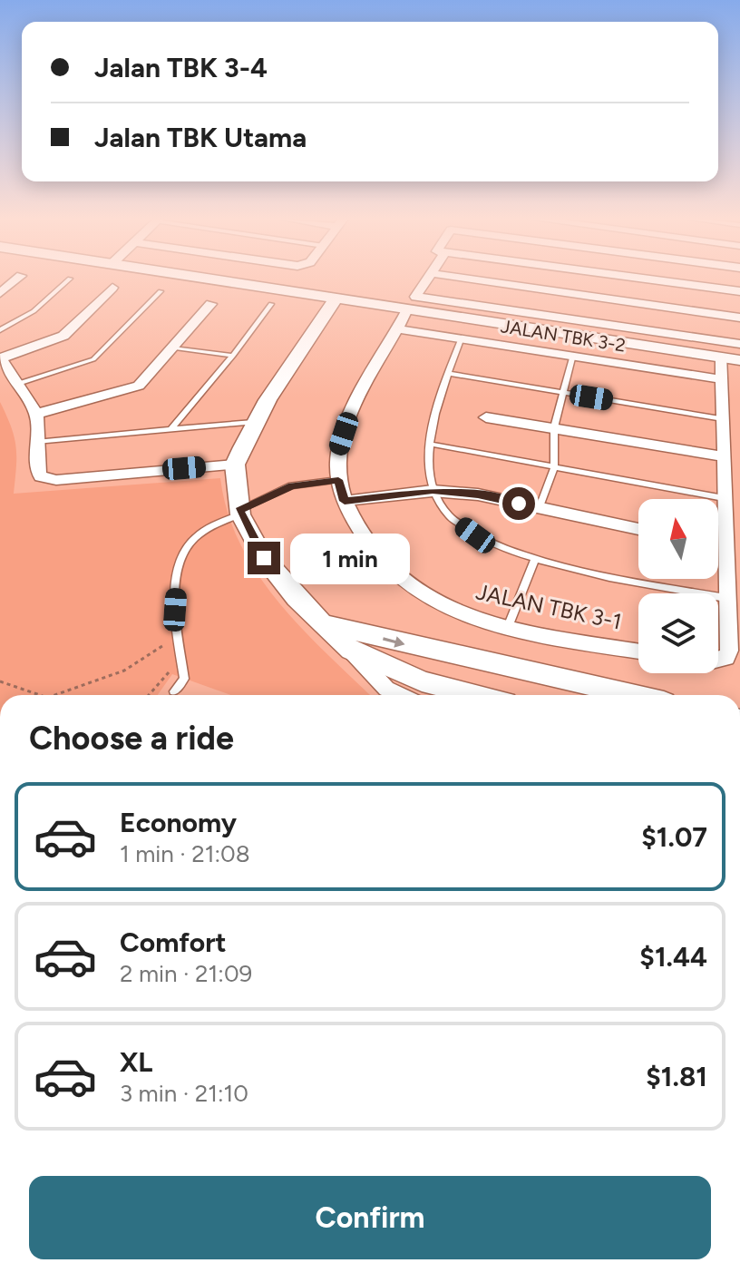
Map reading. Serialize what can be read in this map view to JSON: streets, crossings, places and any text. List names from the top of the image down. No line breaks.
{"streets":{"street":["JALAN TBK 3-2","JALAN TBK 3-1"]},"crossings":[["JALAN TBK 3-2","JALAN TBK 3-1"]],"north":"top","page":{"banner":["Jalan TBK 3-4","Jalan TBK Utama"],"bubble":"1 min","heading":"Choose a ride","list":[{"name":"Economy","note":"1 min · 21:08","value":"$1.07"},{"name":"Comfort","note":"2 min · 21:09","value":"$1.44"},{"name":"XL","note":"3 min · 21:10","value":"$1.81"}],"buttons":"Confirm"}}
